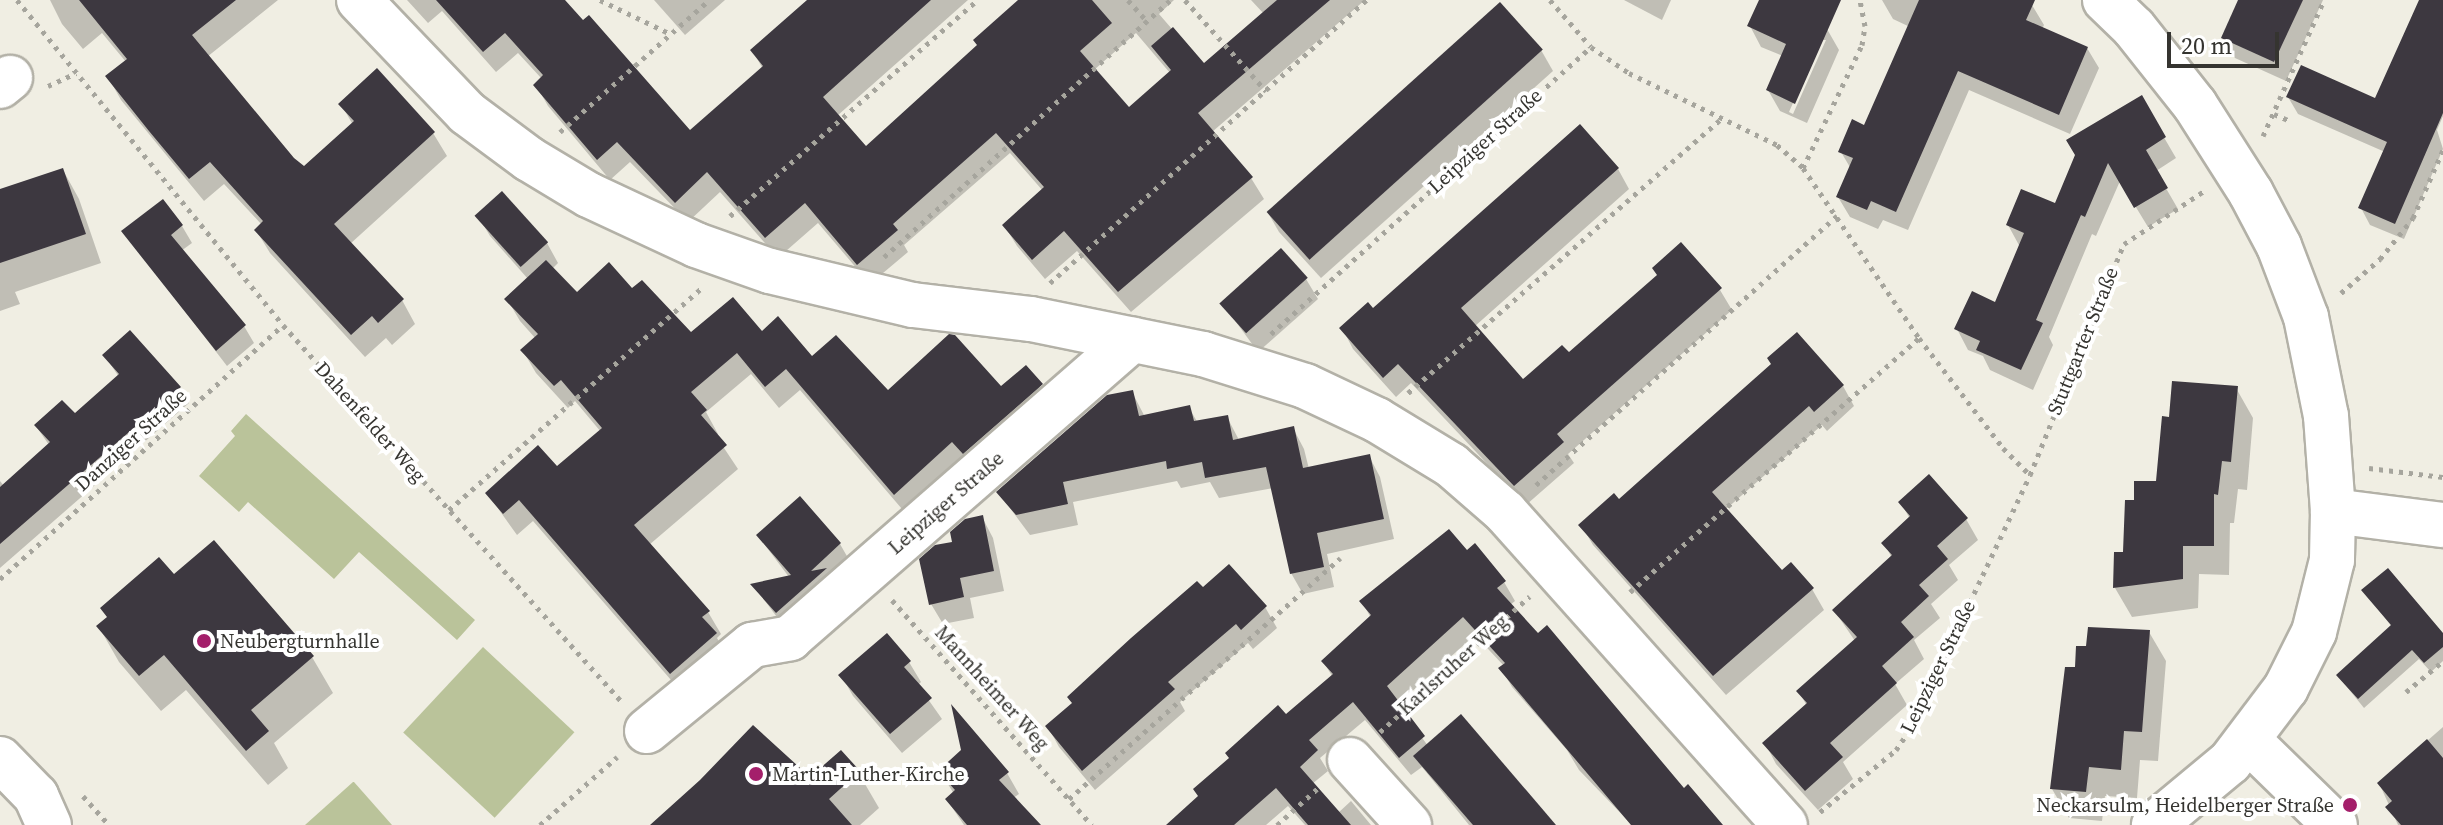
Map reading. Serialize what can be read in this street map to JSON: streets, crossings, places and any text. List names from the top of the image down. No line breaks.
{"streets":{"street":["Leipziger Straße"],"path":["Stuttgarter Straße","Dahenfelder Weg","Danziger Straße","Karlsruher Weg","Mannheimer Weg"]},"crossings":[["Leipziger Straße","Stuttgarter Straße"],["Leipziger Straße","Dahenfelder Weg"],["Leipziger Straße","Mannheimer Weg"],["Dahenfelder Weg","Danziger Straße"]],"places":["Neubergturnhalle","Martin-Luther-Kirche","Neckarsulm, Heidelberger Straße"],"scale_bar":"20 m"}
